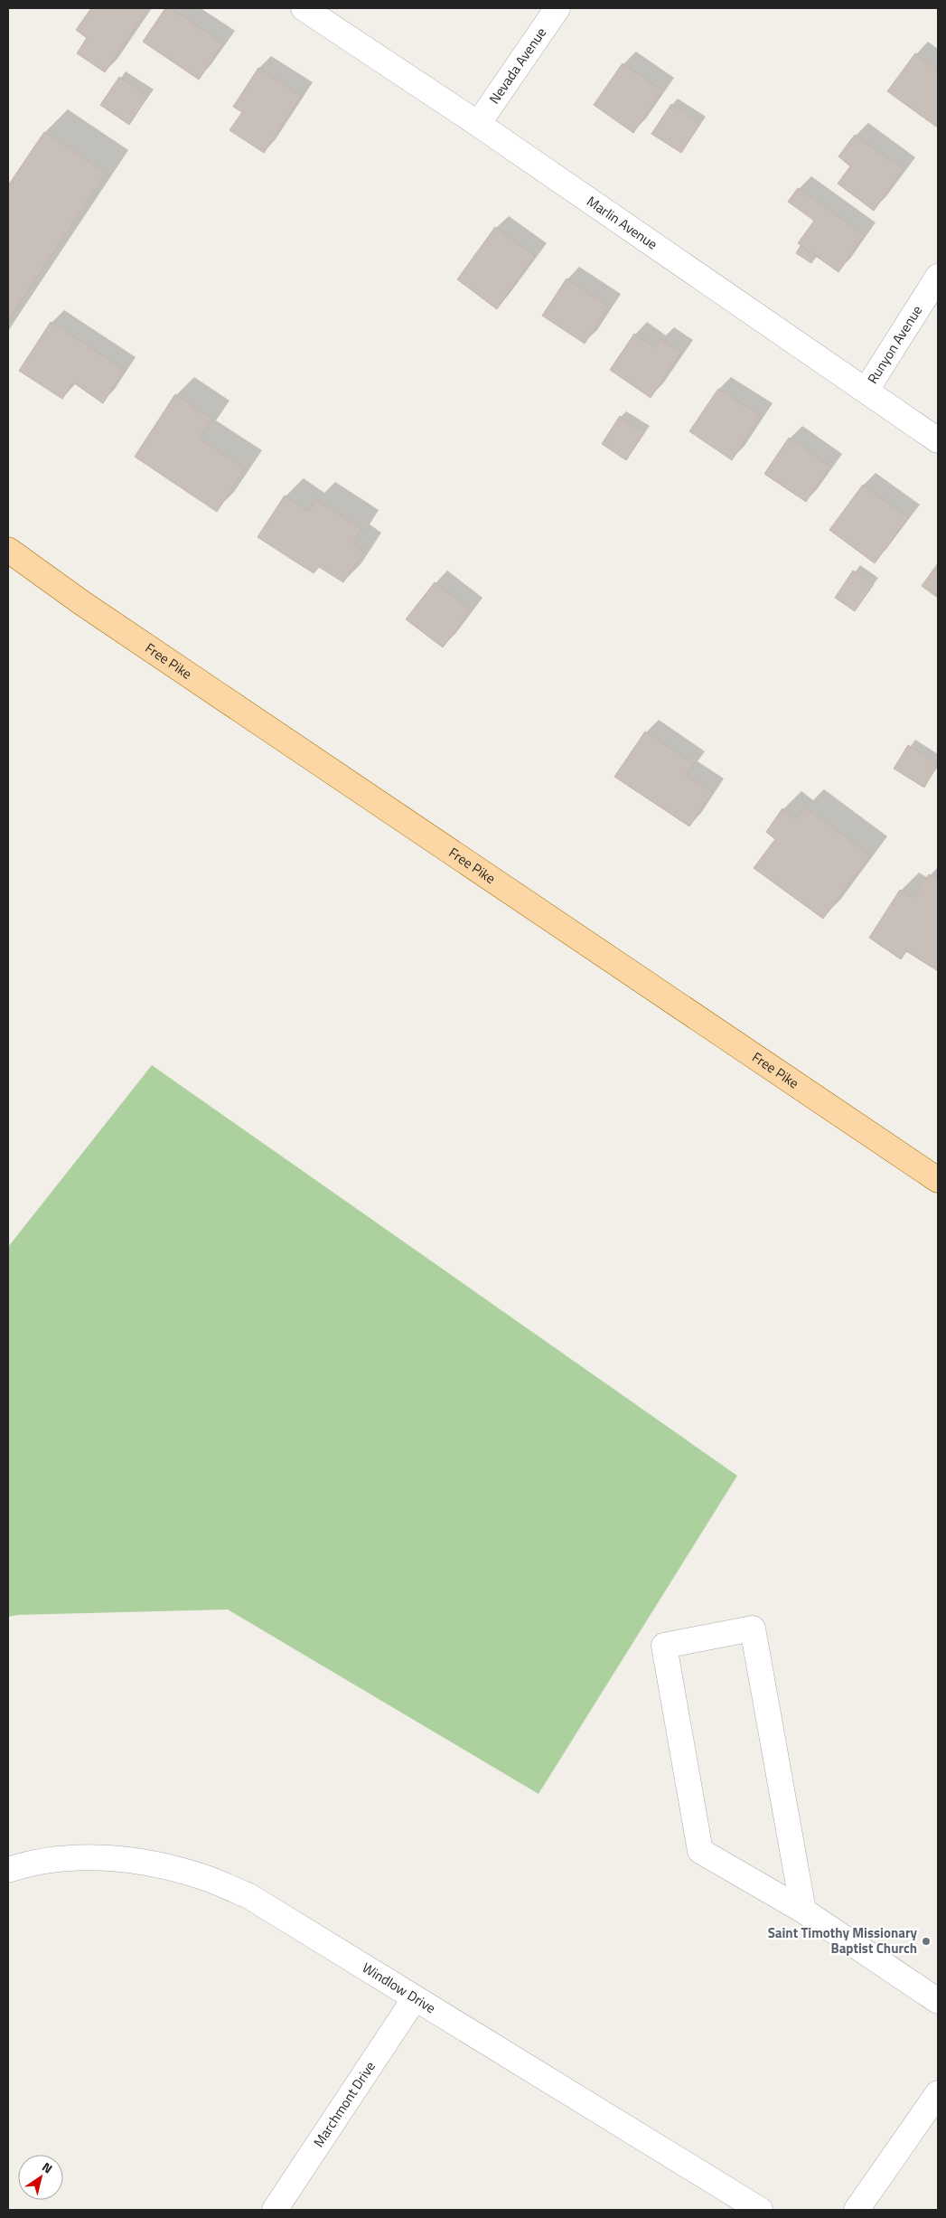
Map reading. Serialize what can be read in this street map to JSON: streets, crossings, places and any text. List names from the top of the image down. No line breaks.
{"streets":{"main road":["Free Pike"],"street":["Nevada Avenue","Marlin Avenue","Runyon Avenue","Windlow Drive","Marchmont Drive"]},"crossings":[["Nevada Avenue","Marlin Avenue"],["Marlin Avenue","Runyon Avenue"],["Windlow Drive","Marchmont Drive"]],"places":["Saint Timothy Missionary Baptist Church"],"north":"top right"}
